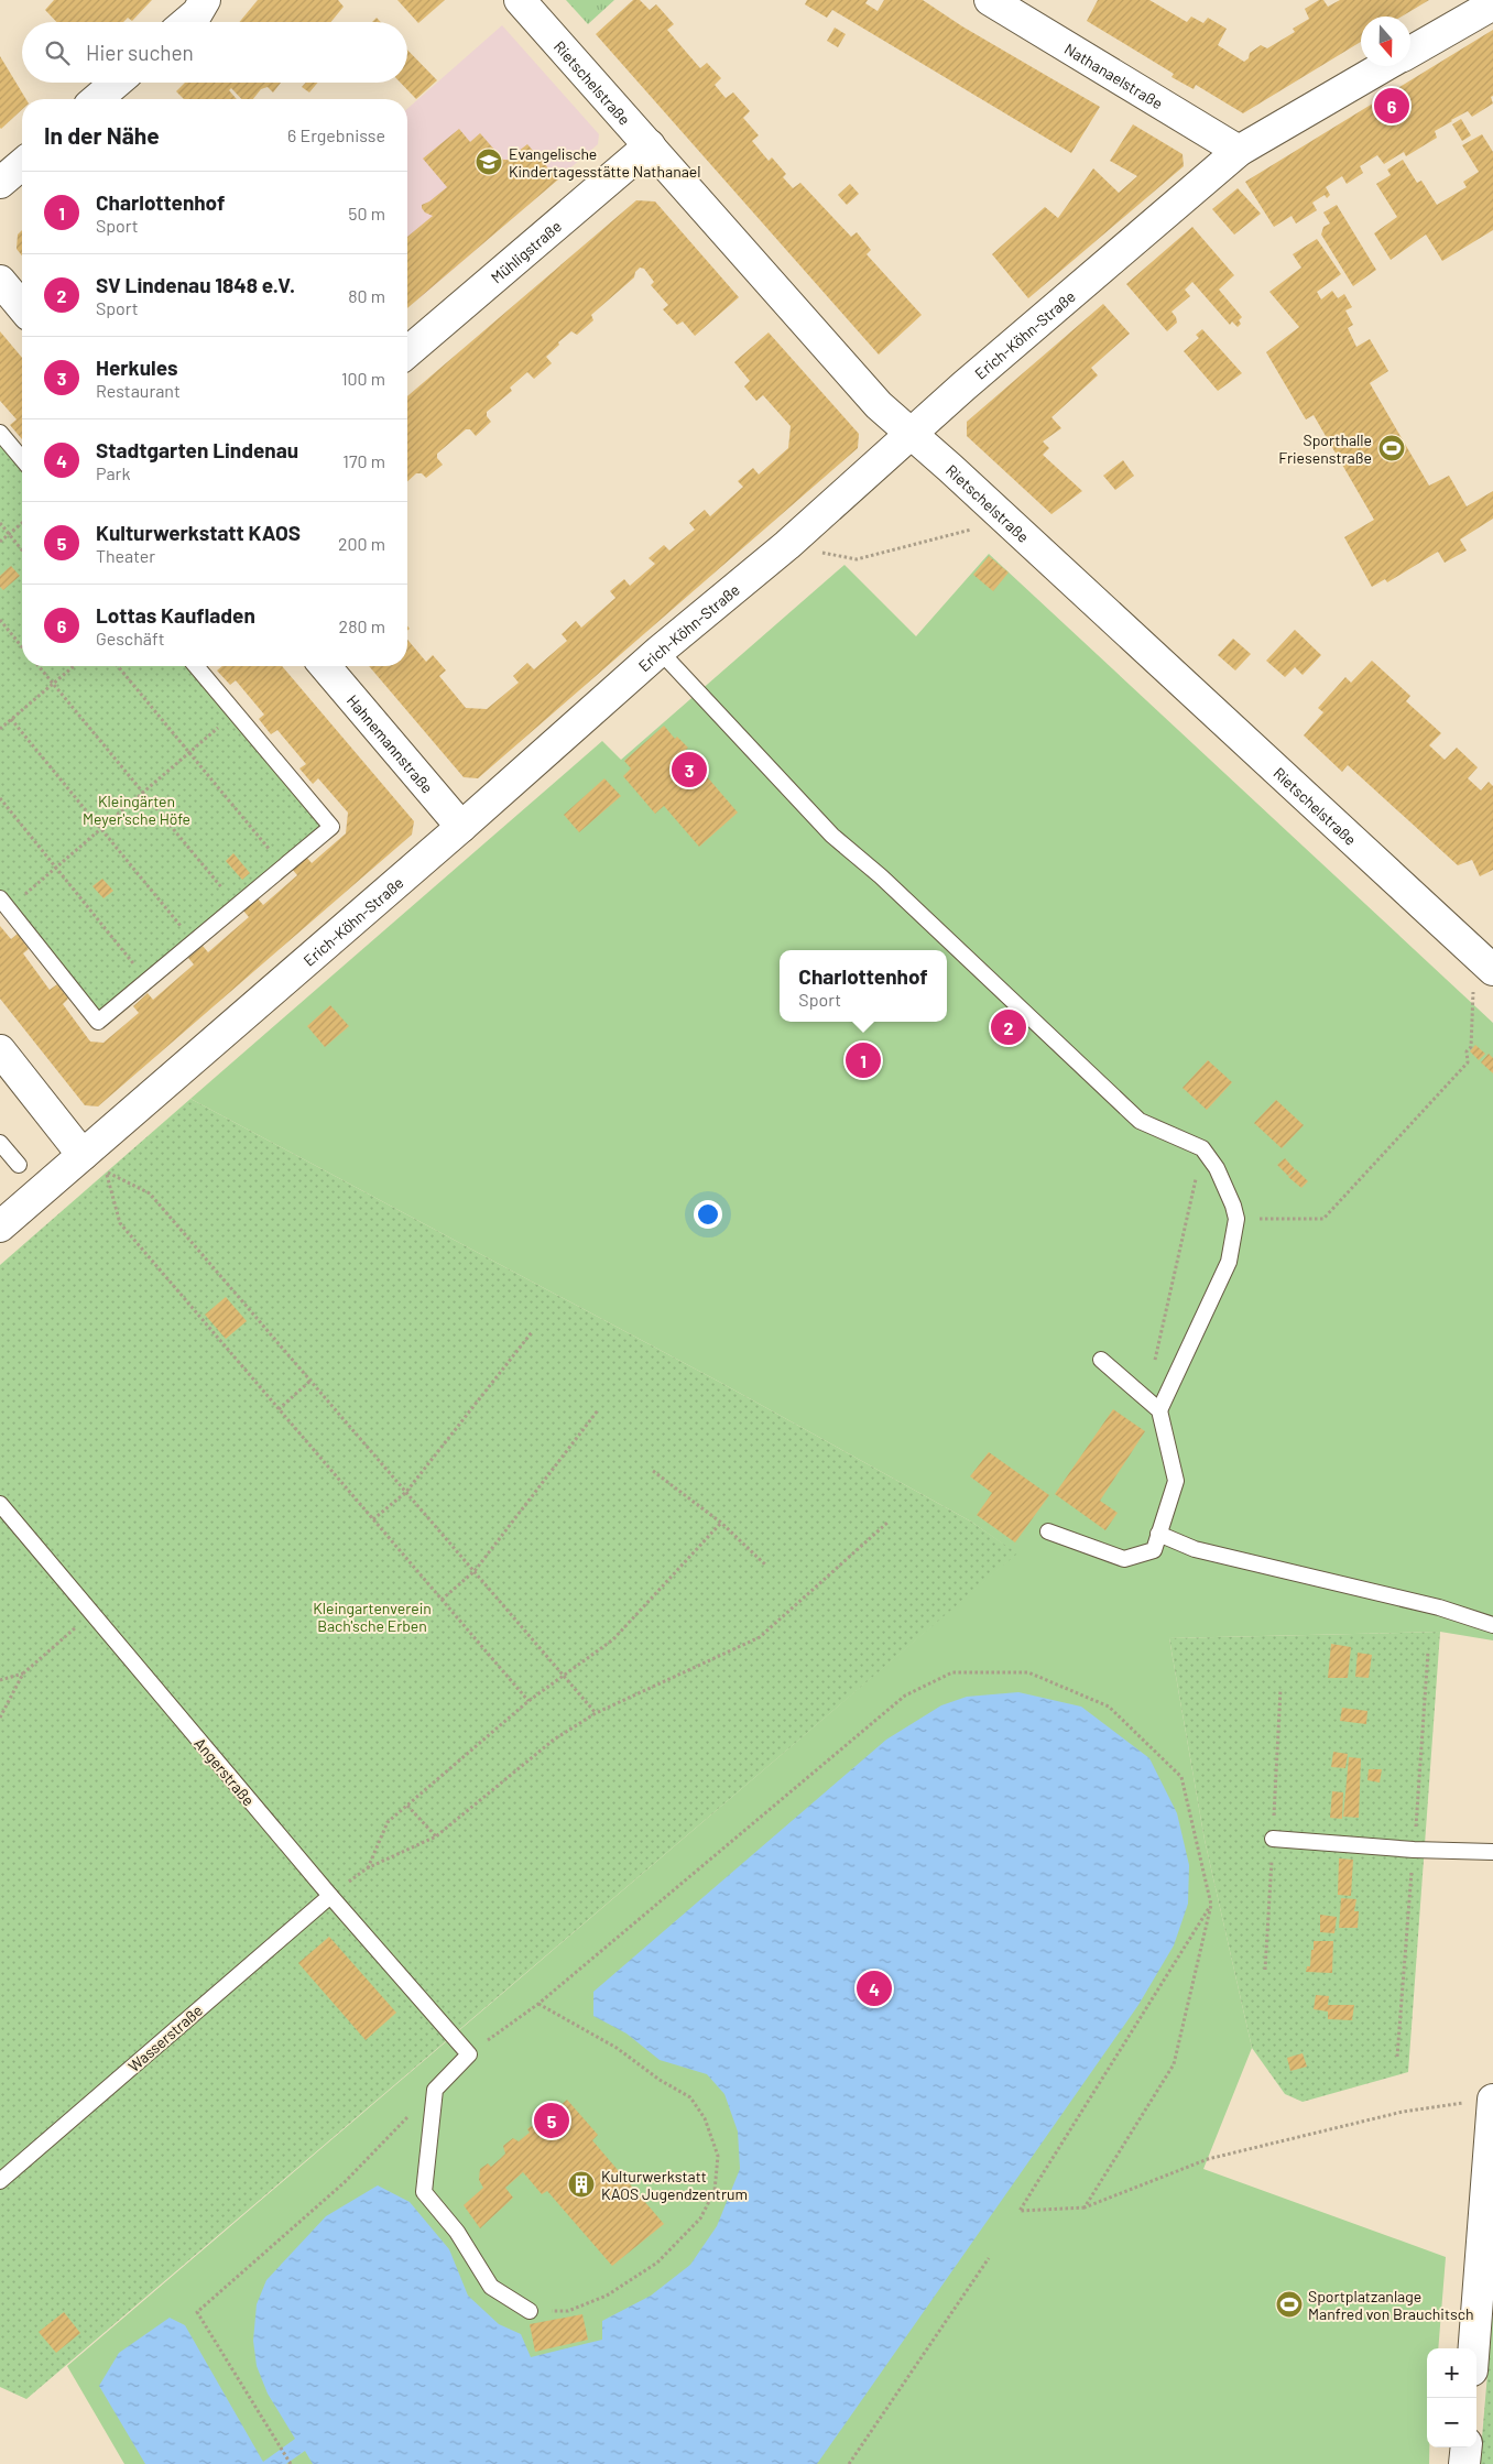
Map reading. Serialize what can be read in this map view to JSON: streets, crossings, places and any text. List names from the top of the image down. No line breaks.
{"streets":{"street":["Nathanaelstraße","Rietschelstraße","Mühligstraße","Erich-Köhn-Straße","Hahnemannstraße"],"lane":["Angerstraße","Wasserstraße"]},"crossings":[["Nathanaelstraße","Erich-Köhn-Straße"],["Rietschelstraße","Mühligstraße"],["Rietschelstraße","Erich-Köhn-Straße"],["Erich-Köhn-Straße","Hahnemannstraße"],["Angerstraße","Wasserstraße"]],"parks":["Kleingärten Meyer'sche Höfe","Kleingartenverein Bach'sche Erben"],"places":{"school or university":["Evangelische Kindertagesstätte Nathanael"],"sports":["Sporthalle Friesenstraße","Sportplatzanlage Manfred von Brauchitsch"],"building":["Kulturwerkstatt KAOS Jugendzentrum"]},"north":"bottom","page":{"search":"Hier suchen","pins":["6","3","2","1","4","5"],"heading":["In der Nähe","6 Ergebnisse"],"list":[{"mark":"1","name":"Charlottenhof","note":"Sport","value":"50 m"},{"mark":"2","name":"SV Lindenau 1848 e.V.","note":"Sport","value":"80 m"},{"mark":"3","name":"Herkules","note":"Restaurant","value":"100 m"},{"mark":"4","name":"Stadtgarten Lindenau","note":"Park","value":"170 m"},{"mark":"5","name":"Kulturwerkstatt KAOS","note":"Theater","value":"200 m"},{"mark":"6","name":"Lottas Kaufladen","note":"Geschäft","value":"280 m"}],"popup":["Charlottenhof","Sport"],"map_buttons":["+","−"]}}
